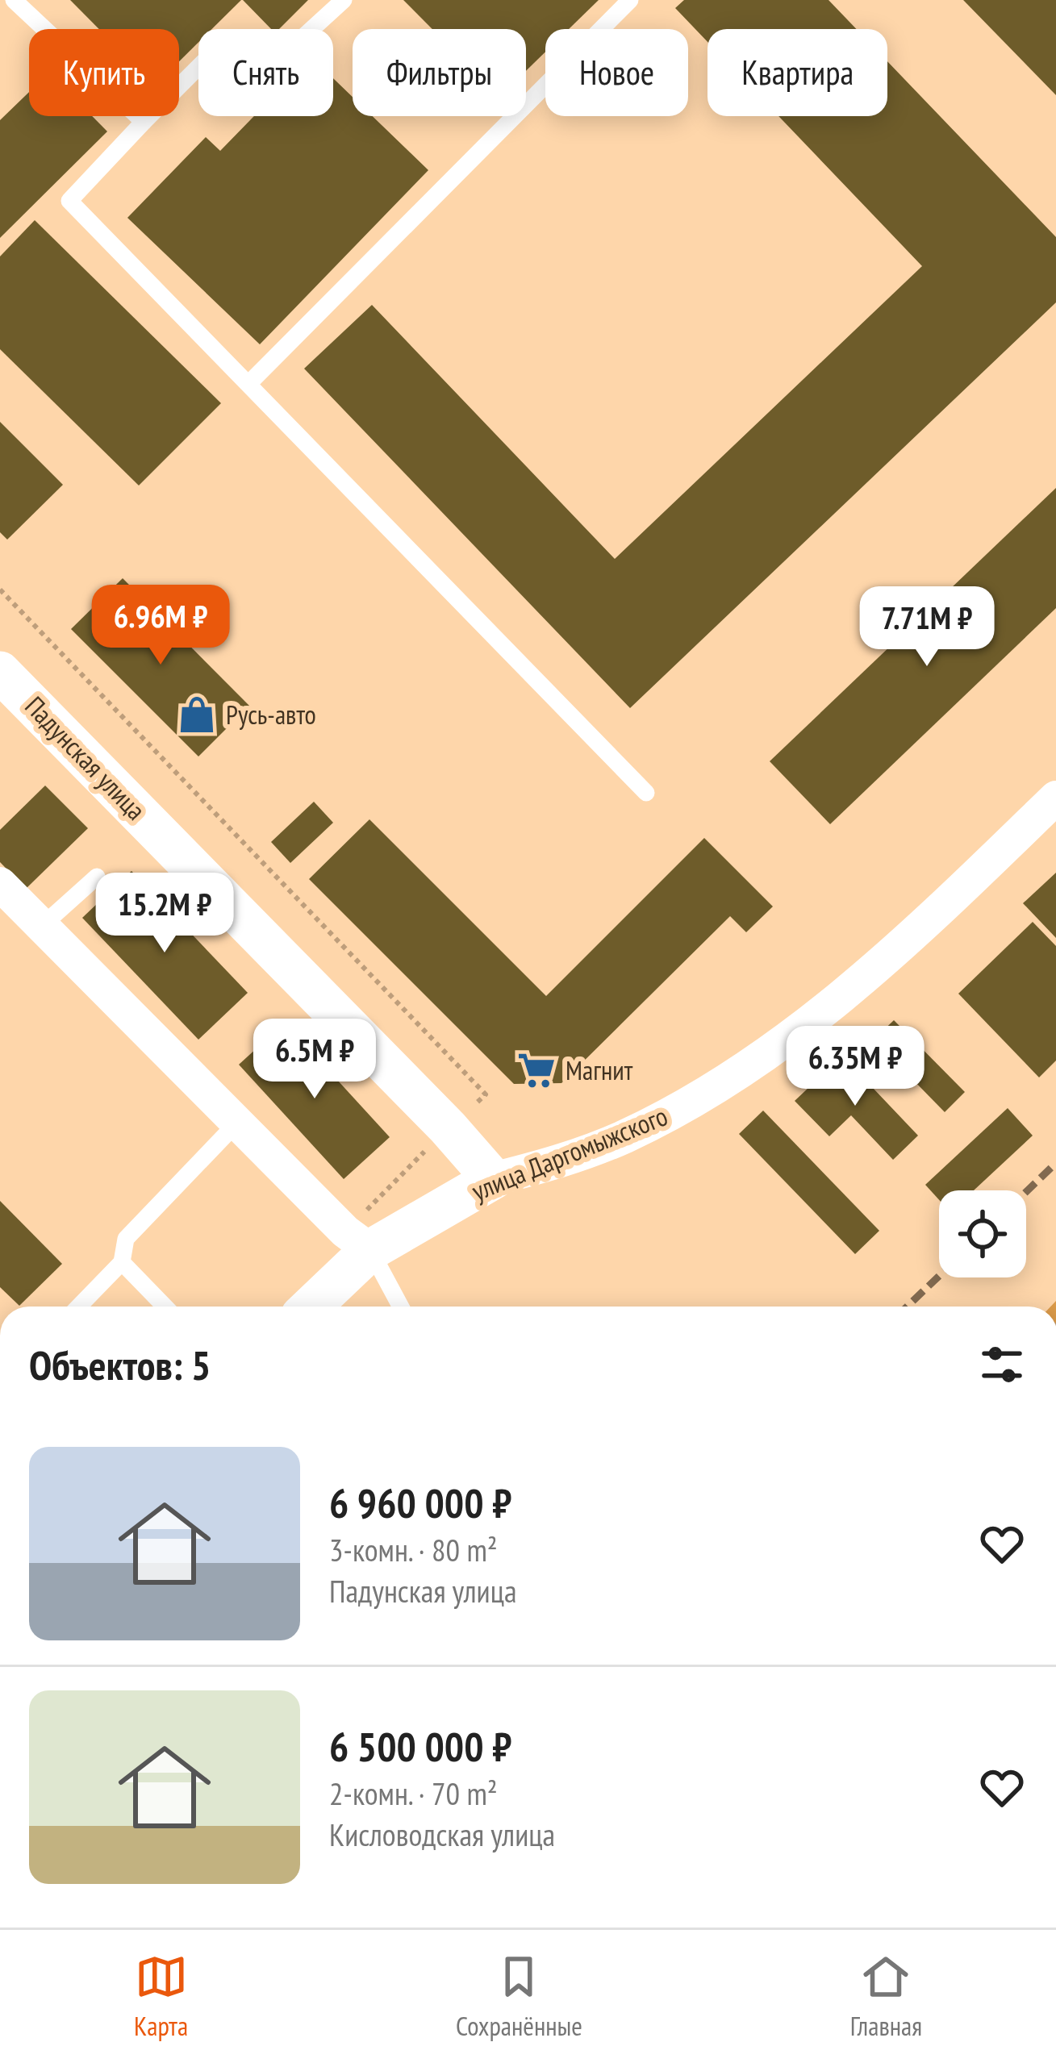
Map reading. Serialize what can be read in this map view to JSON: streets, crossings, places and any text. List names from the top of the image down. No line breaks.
{"streets":{"street":["Падунская улица","улица Даргомыжского"]},"crossings":[["Падунская улица","улица Даргомыжского"]],"places":{"shop":["Русь-авто"],"supermarket":["Магнит"]},"page":{"chip":["Купить","Снять","Фильтры","Новое","Квартира"],"price":["6.96M ₽","7.71M ₽","15.2M ₽","6.5M ₽","6.35M ₽"],"heading":"Объектов: 5","list":[{"name":"6 960 000 ₽","note":"3-комн. · 80 m² · Падунская улица"},{"name":"6 500 000 ₽","note":"2-комн. · 70 m² · Кисловодская улица"}],"tabs":["Карта","Сохранённые","Главная"]}}
